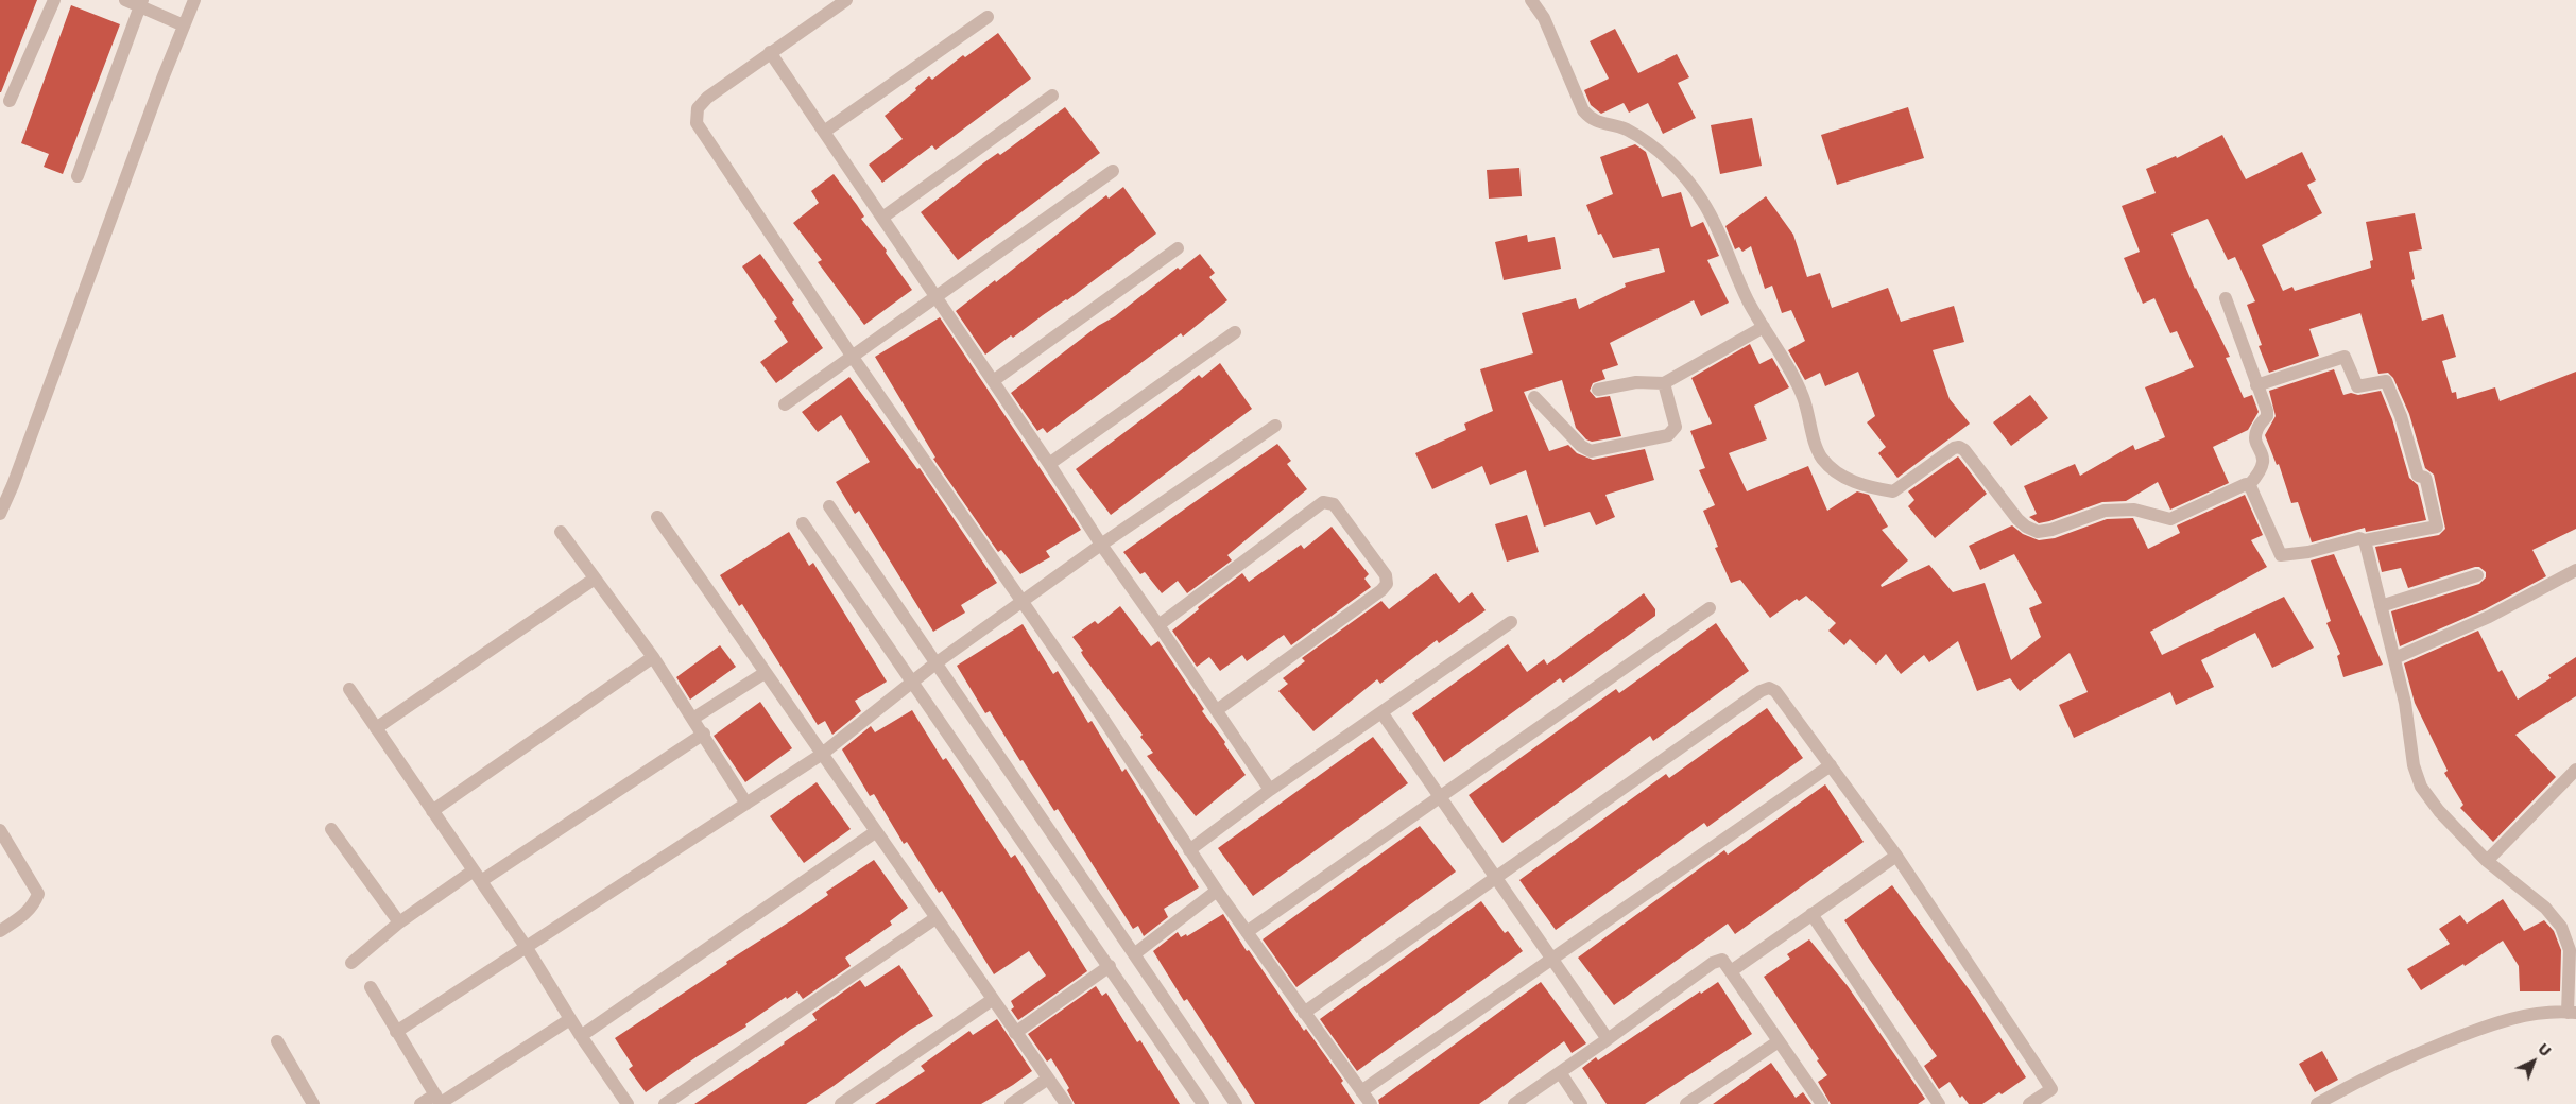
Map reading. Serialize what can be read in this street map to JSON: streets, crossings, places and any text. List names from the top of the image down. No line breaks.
{"north":"top right"}
